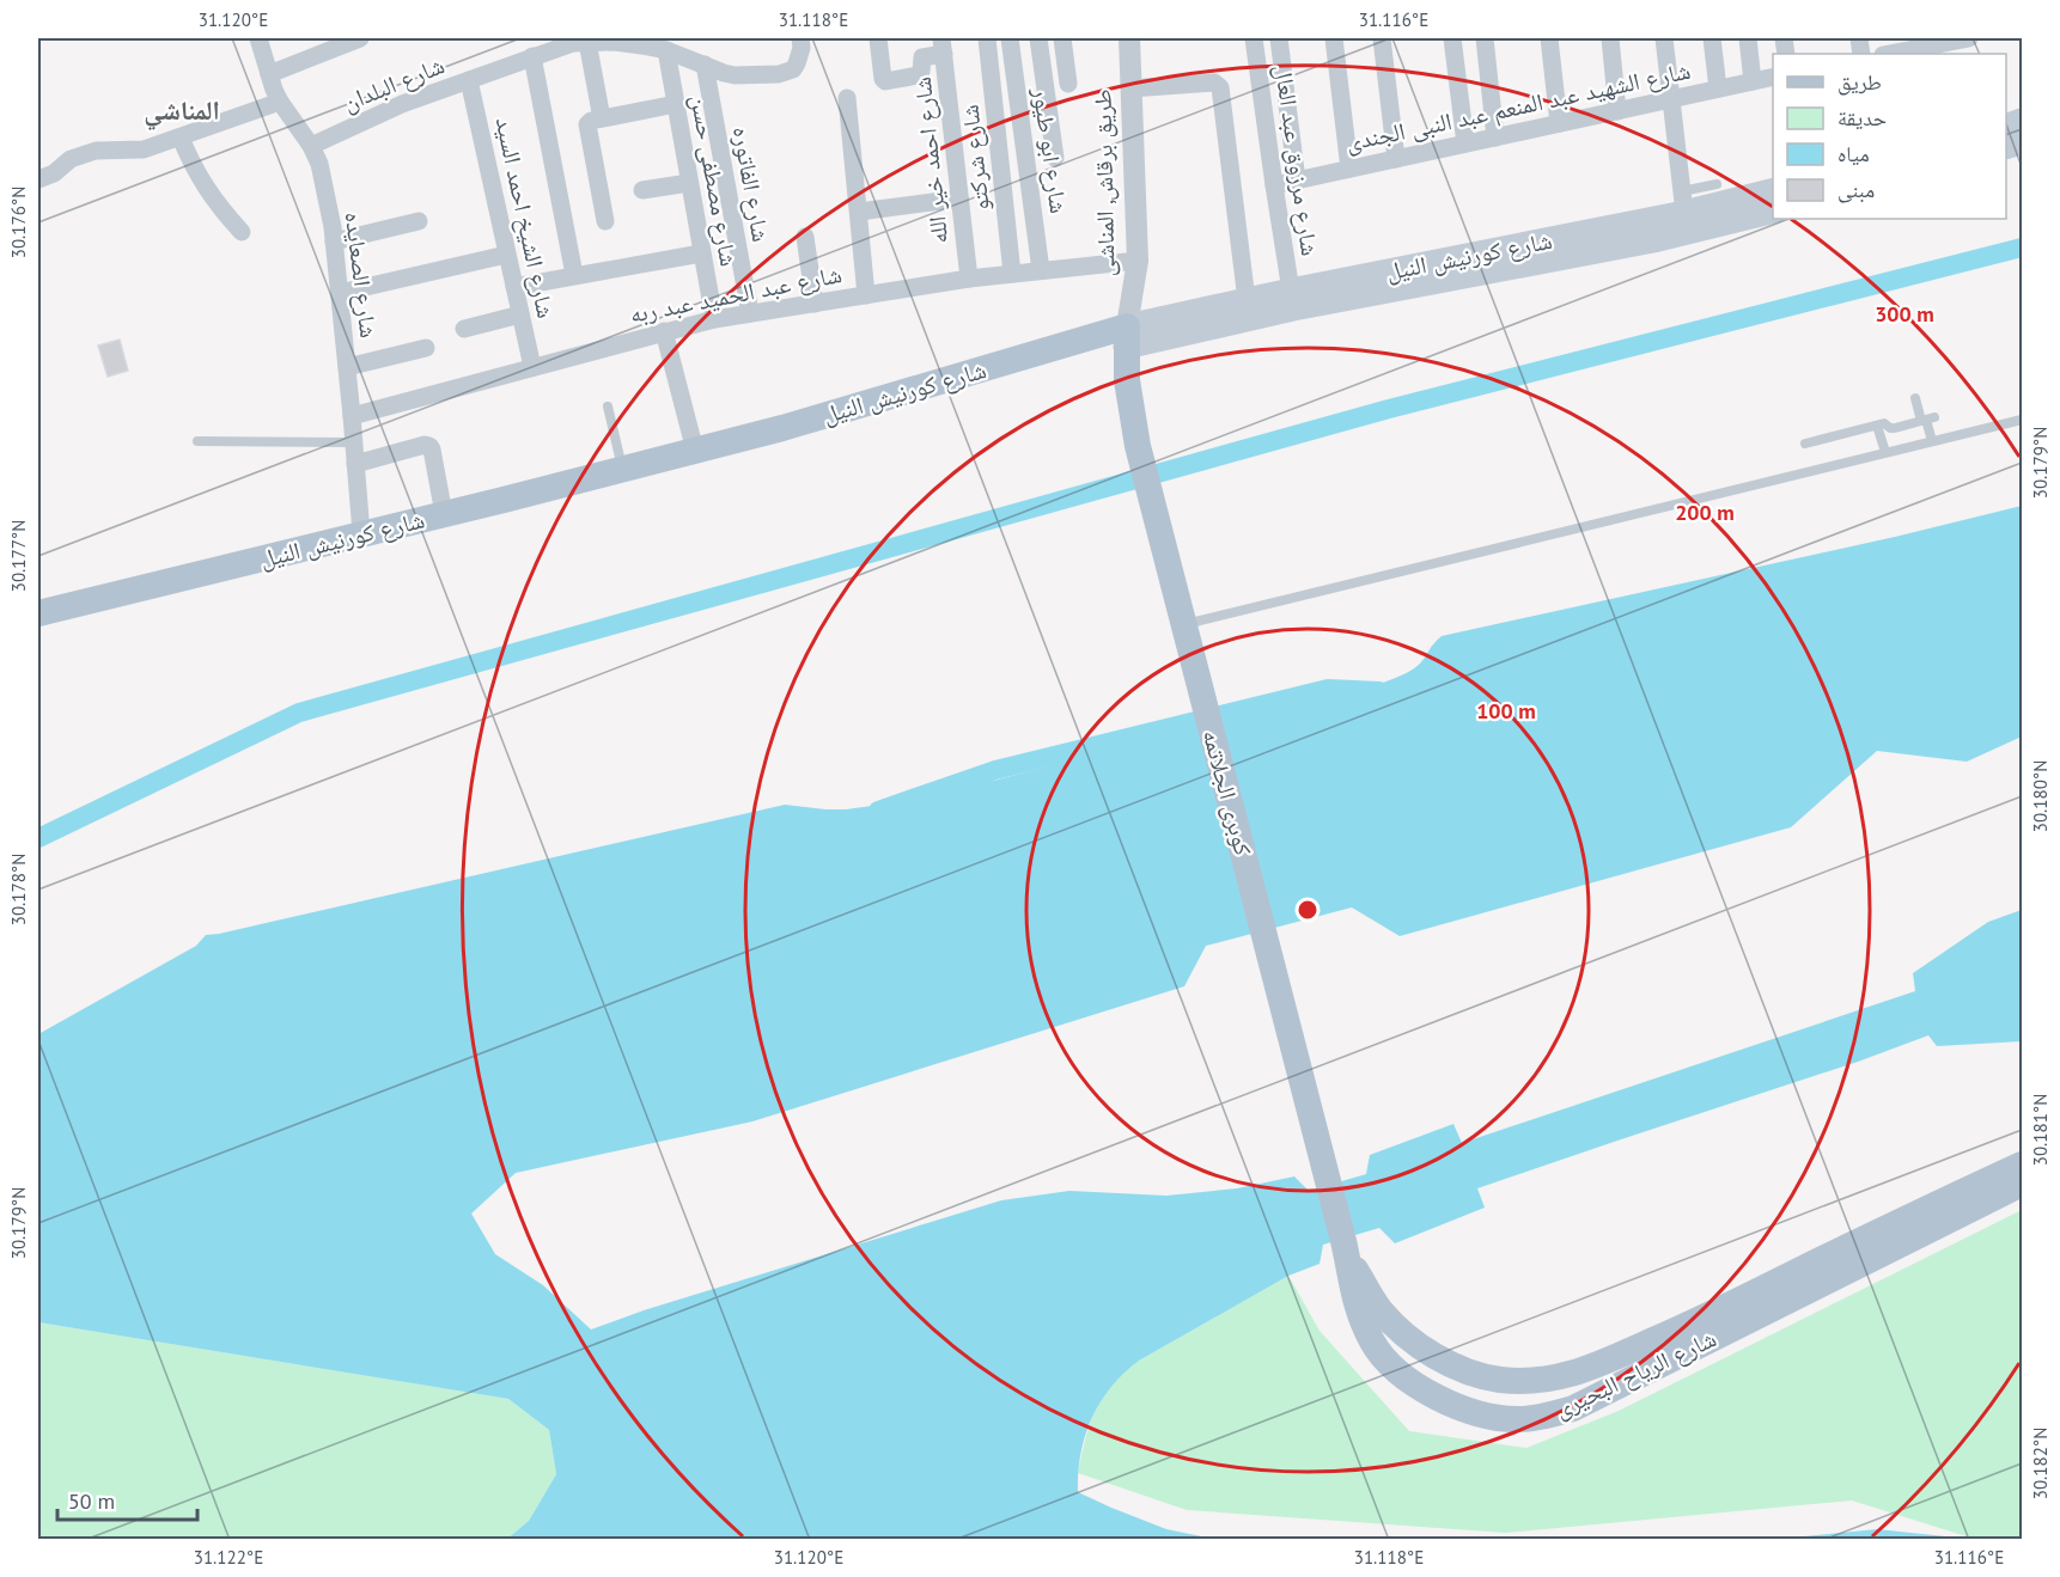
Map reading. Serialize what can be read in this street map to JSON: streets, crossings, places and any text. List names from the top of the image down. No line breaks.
{"streets":{"main road":["شارع كورنيش النيل","كوبرى الجلاتمه","شارع الرياح البحيرى"],"street":["شارع البلدان","شارع الشهيد عبد المنعم عبد النبى الجندى","شارع ابو طيور","شارع شركتو","شارع احمد خير الله","شارع مرزوق عبد العال","شارع مصطفى حسن","طريق برقاش, المناشى","شارع الفاتوره","شارع الشيخ احمد السيد","شارع الصعايده","شارع عبد الحميد عبد ربه"]},"crossings":[["شارع البلدان","شارع مصطفى حسن"],["شارع البلدان","شارع الفاتوره"],["شارع البلدان","شارع الشيخ احمد السيد"],["شارع البلدان","شارع الصعايده"],["شارع الشهيد عبد المنعم عبد النبى الجندى","شارع مرزوق عبد العال"],["شارع ابو طيور","شارع عبد الحميد عبد ربه"],["شارع شركتو","شارع عبد الحميد عبد ربه"],["شارع احمد خير الله","شارع عبد الحميد عبد ربه"],["شارع مرزوق عبد العال","شارع كورنيش النيل"],["شارع مصطفى حسن","شارع عبد الحميد عبد ربه"],["طريق برقاش, المناشى","شارع كورنيش النيل"],["طريق برقاش, المناشى","شارع عبد الحميد عبد ربه"],["طريق برقاش, المناشى","كوبرى الجلاتمه"],["شارع الفاتوره","شارع عبد الحميد عبد ربه"],["شارع الشيخ احمد السيد","شارع عبد الحميد عبد ربه"],["شارع كورنيش النيل","شارع الصعايده"],["شارع كورنيش النيل","كوبرى الجلاتمه"],["شارع الصعايده","شارع عبد الحميد عبد ربه"],["كوبرى الجلاتمه","شارع الرياح البحيرى"]],"districts":["المناشي"],"legend":["طريق","حديقة","مياه","مبنى"],"scale_bar":"50 m","coordinates":["31.120°E","31.118°E","31.116°E","30.176°N","30.179°N","30.177°N","30.180°N","30.178°N","30.181°N","30.182°N","31.122°E"],"rings":["300 m","200 m","100 m"]}
